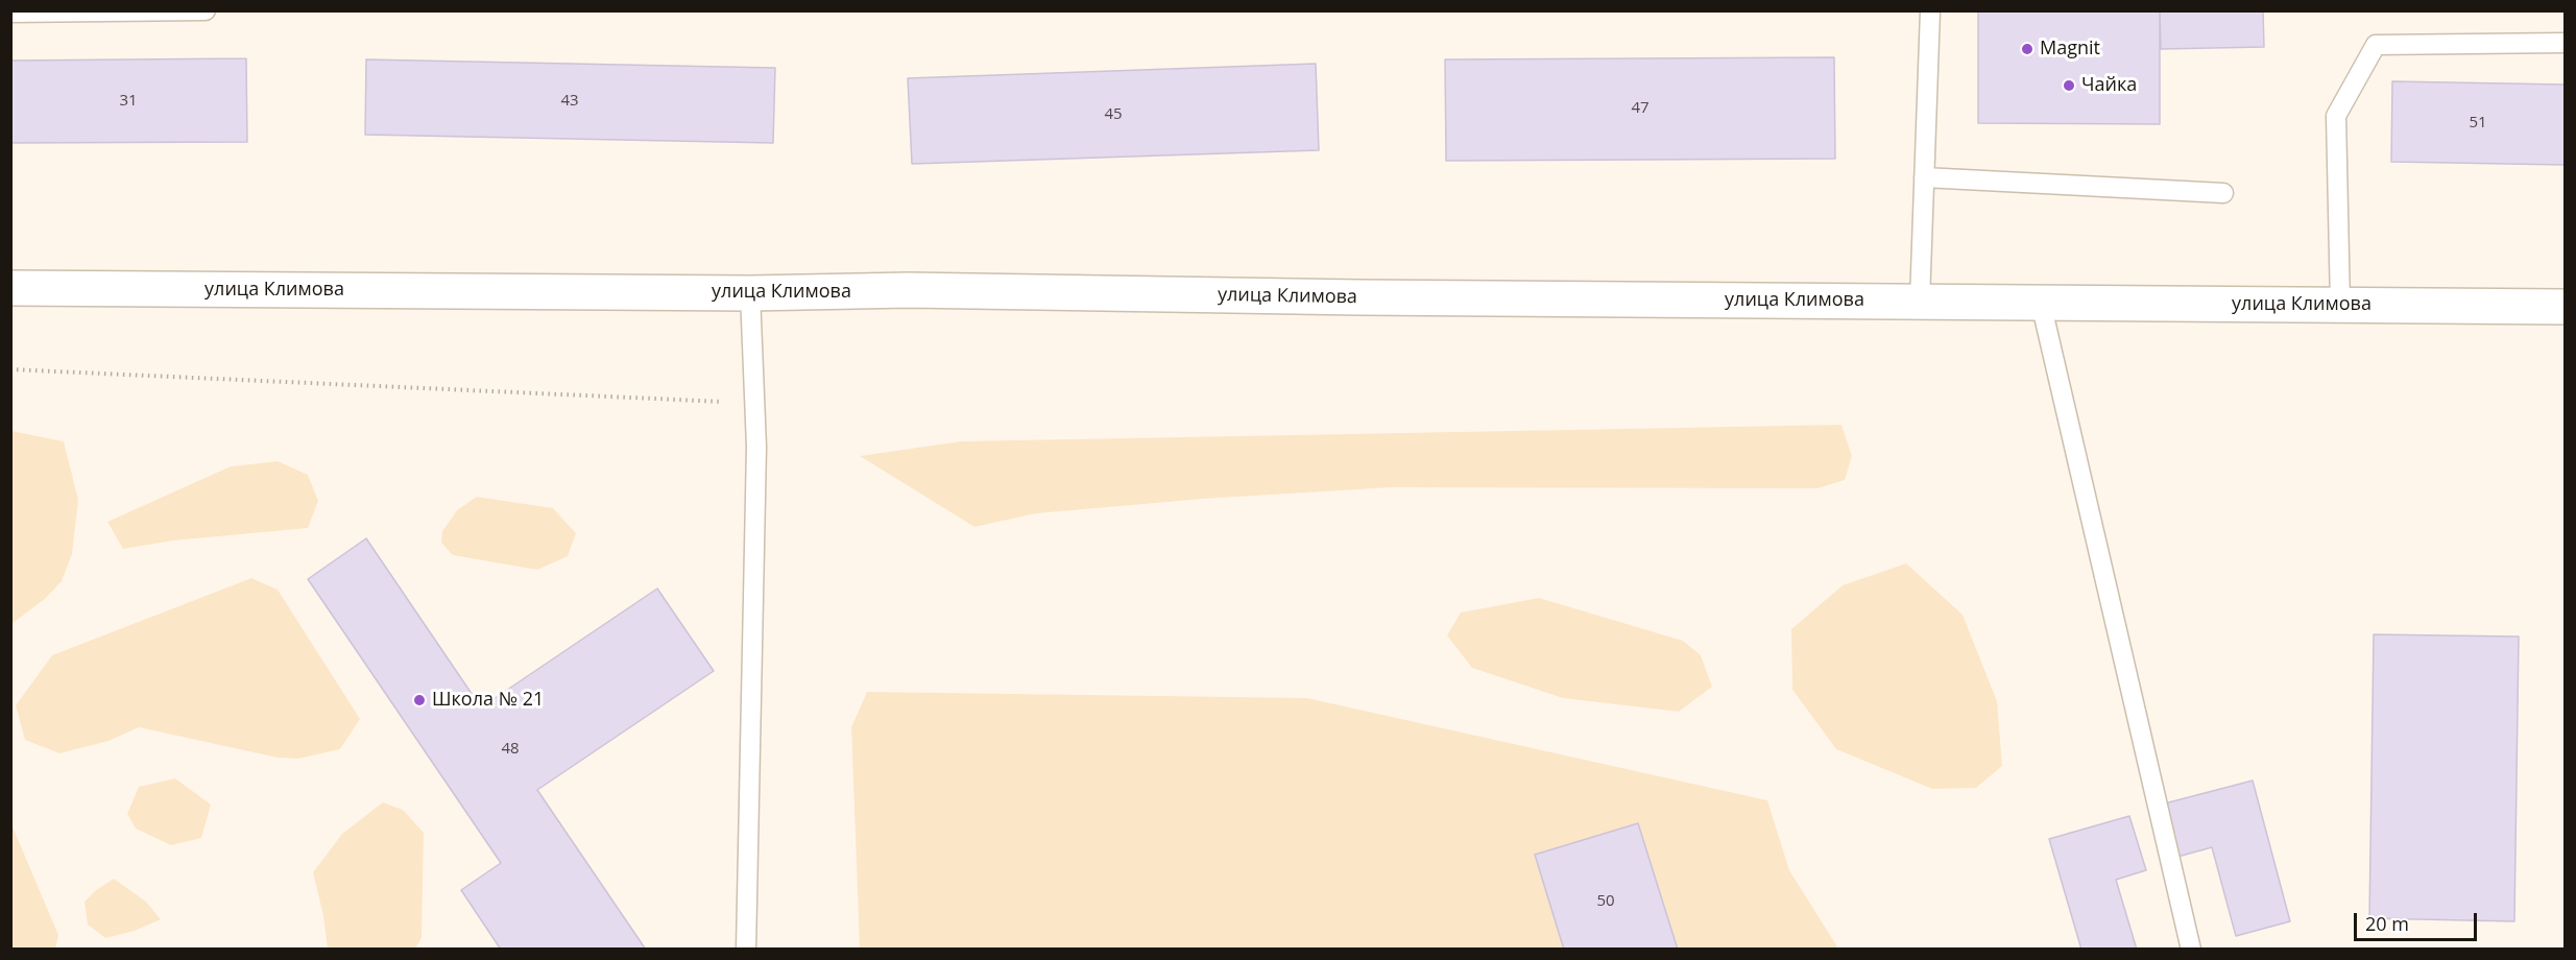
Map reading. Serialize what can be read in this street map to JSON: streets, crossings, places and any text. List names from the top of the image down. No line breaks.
{"streets":{"main road":["улица Климова"]},"places":["Magnit","Чайка","Школа № 21"],"house_numbers":["31","43","47","45","51","48","50"],"scale_bar":"20 m"}
